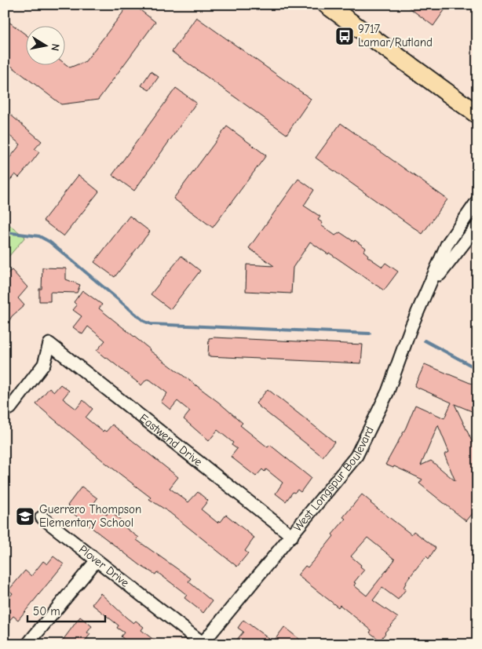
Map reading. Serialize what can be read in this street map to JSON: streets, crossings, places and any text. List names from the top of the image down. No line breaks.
{"streets":{"street":["Eastwend Drive","West Longspur Boulevard","Plover Drive"]},"crossings":[["Eastwend Drive","West Longspur Boulevard"],["West Longspur Boulevard","Plover Drive"]],"places":{"bus stop":["9717 Lamar/Rutland"],"school or university":["Guerrero Thompson Elementary School"]},"scale_bar":"50 m","north":"right"}
